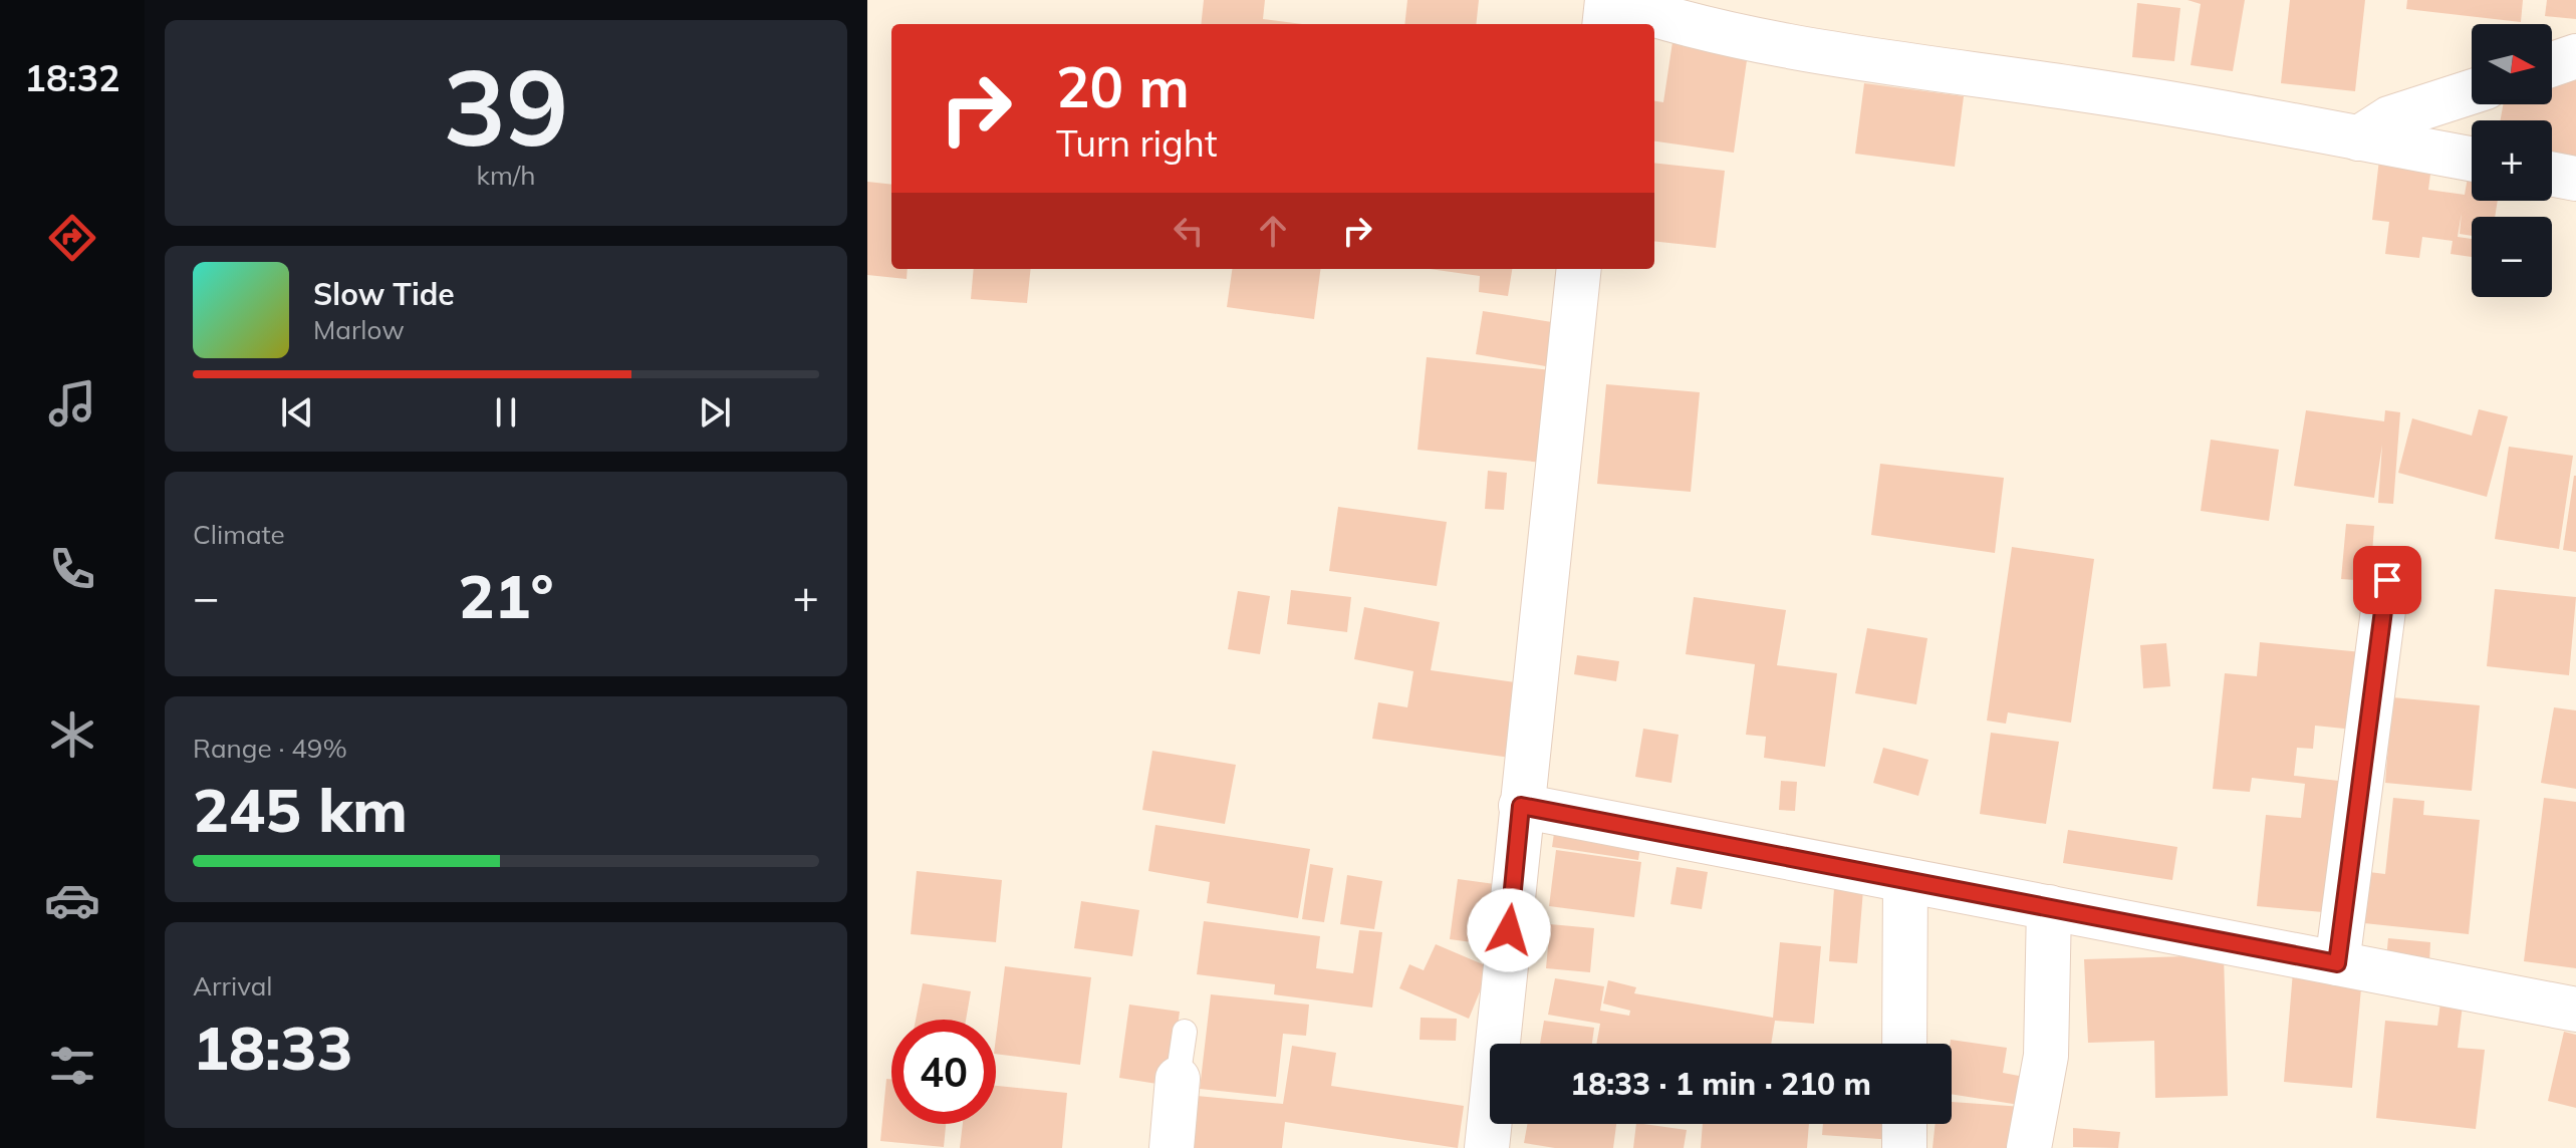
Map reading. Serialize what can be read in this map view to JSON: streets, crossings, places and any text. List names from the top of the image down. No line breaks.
{"north":"right","page":{"tabs":"18:32","tile":[["39","km/h"],"Climate",["Range · 49%","245 km"],["Arrival","18:33"]],"map_buttons":["+","−"],"turn":["20 m","Turn right"],"song":["Slow Tide","Marlow"],"heat":["−","21°","+"],"limit":"40","trip":"18:33 · 1 min · 210 m"}}
